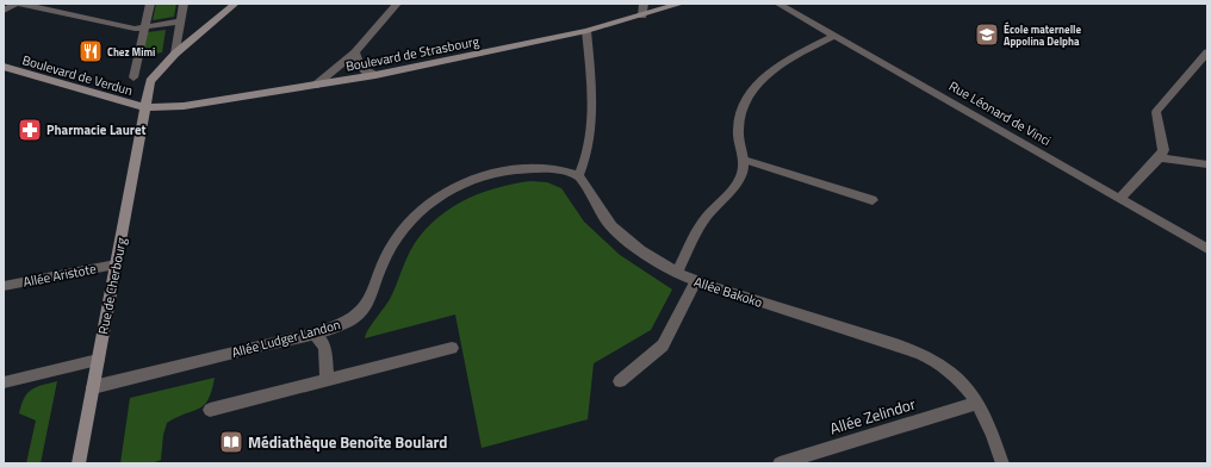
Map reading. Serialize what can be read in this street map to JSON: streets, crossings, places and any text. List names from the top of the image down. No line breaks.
{"streets":{"main road":["Boulevard de Strasbourg","Boulevard de Verdun","Rue de Cherbourg"],"street":["Rue Léonard de Vinci","Allée Aristote","Allée Bakoko","Allée Ludger Landon","Allée Zelindor"]},"crossings":[["Boulevard de Strasbourg","Boulevard de Verdun"],["Boulevard de Strasbourg","Rue de Cherbourg"],["Boulevard de Verdun","Rue de Cherbourg"],["Allée Aristote","Rue de Cherbourg"],["Rue de Cherbourg","Allée Ludger Landon"],["Allée Bakoko","Allée Ludger Landon"],["Allée Bakoko","Allée Zelindor"]],"places":{"school or university":["École maternelle Appolina Delpha"],"restaurant":["Chez Mimi"],"pharmacy":["Pharmacie Lauret"],"library":["Médiathèque Benoîte Boulard"]}}
